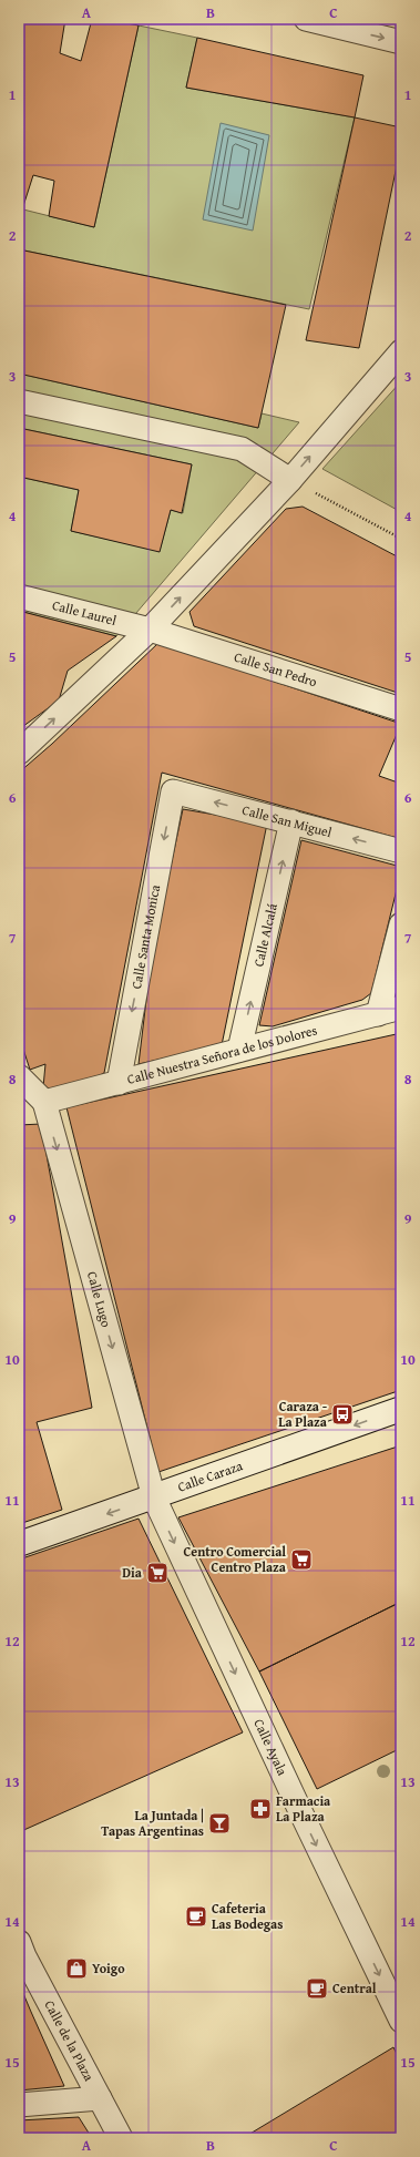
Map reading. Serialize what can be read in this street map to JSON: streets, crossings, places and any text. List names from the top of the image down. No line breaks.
{"streets":{"street":["Calle Laurel","Calle San Pedro","Calle San Miguel","Calle Alcalá","Calle Santa Monica","Calle Nuestra Señora de los Dolores","Calle Lugo","Calle Caraza","Calle Ayala","Calle de la Plaza"]},"crossings":[["Calle Laurel","Calle San Pedro"],["Calle San Miguel","Calle Alcalá"],["Calle San Miguel","Calle Santa Monica"],["Calle Alcalá","Calle Nuestra Señora de los Dolores"],["Calle Santa Monica","Calle Nuestra Señora de los Dolores"],["Calle Nuestra Señora de los Dolores","Calle Lugo"],["Calle Lugo","Calle Caraza"],["Calle Lugo","Calle Ayala"],["Calle Caraza","Calle Ayala"]],"one_way":["Calle San Miguel","Calle Santa Monica","Calle Lugo","Calle Caraza","Calle Ayala"],"places":{"bus stop":["Caraza - La Plaza"],"supermarket":["Centro Comercial Centro Plaza","Dia"],"pharmacy":["Farmacia La Plaza"],"bar":["La Juntada | Tapas Argentinas"],"cafe":["Cafeteria Las Bodegas","Central"],"shop":["Yoigo"]},"grid":{"columns":["A","B","C"],"rows":["1","2","3","4","5","6","7","8","9","10","11","12","13","14","15"]}}
